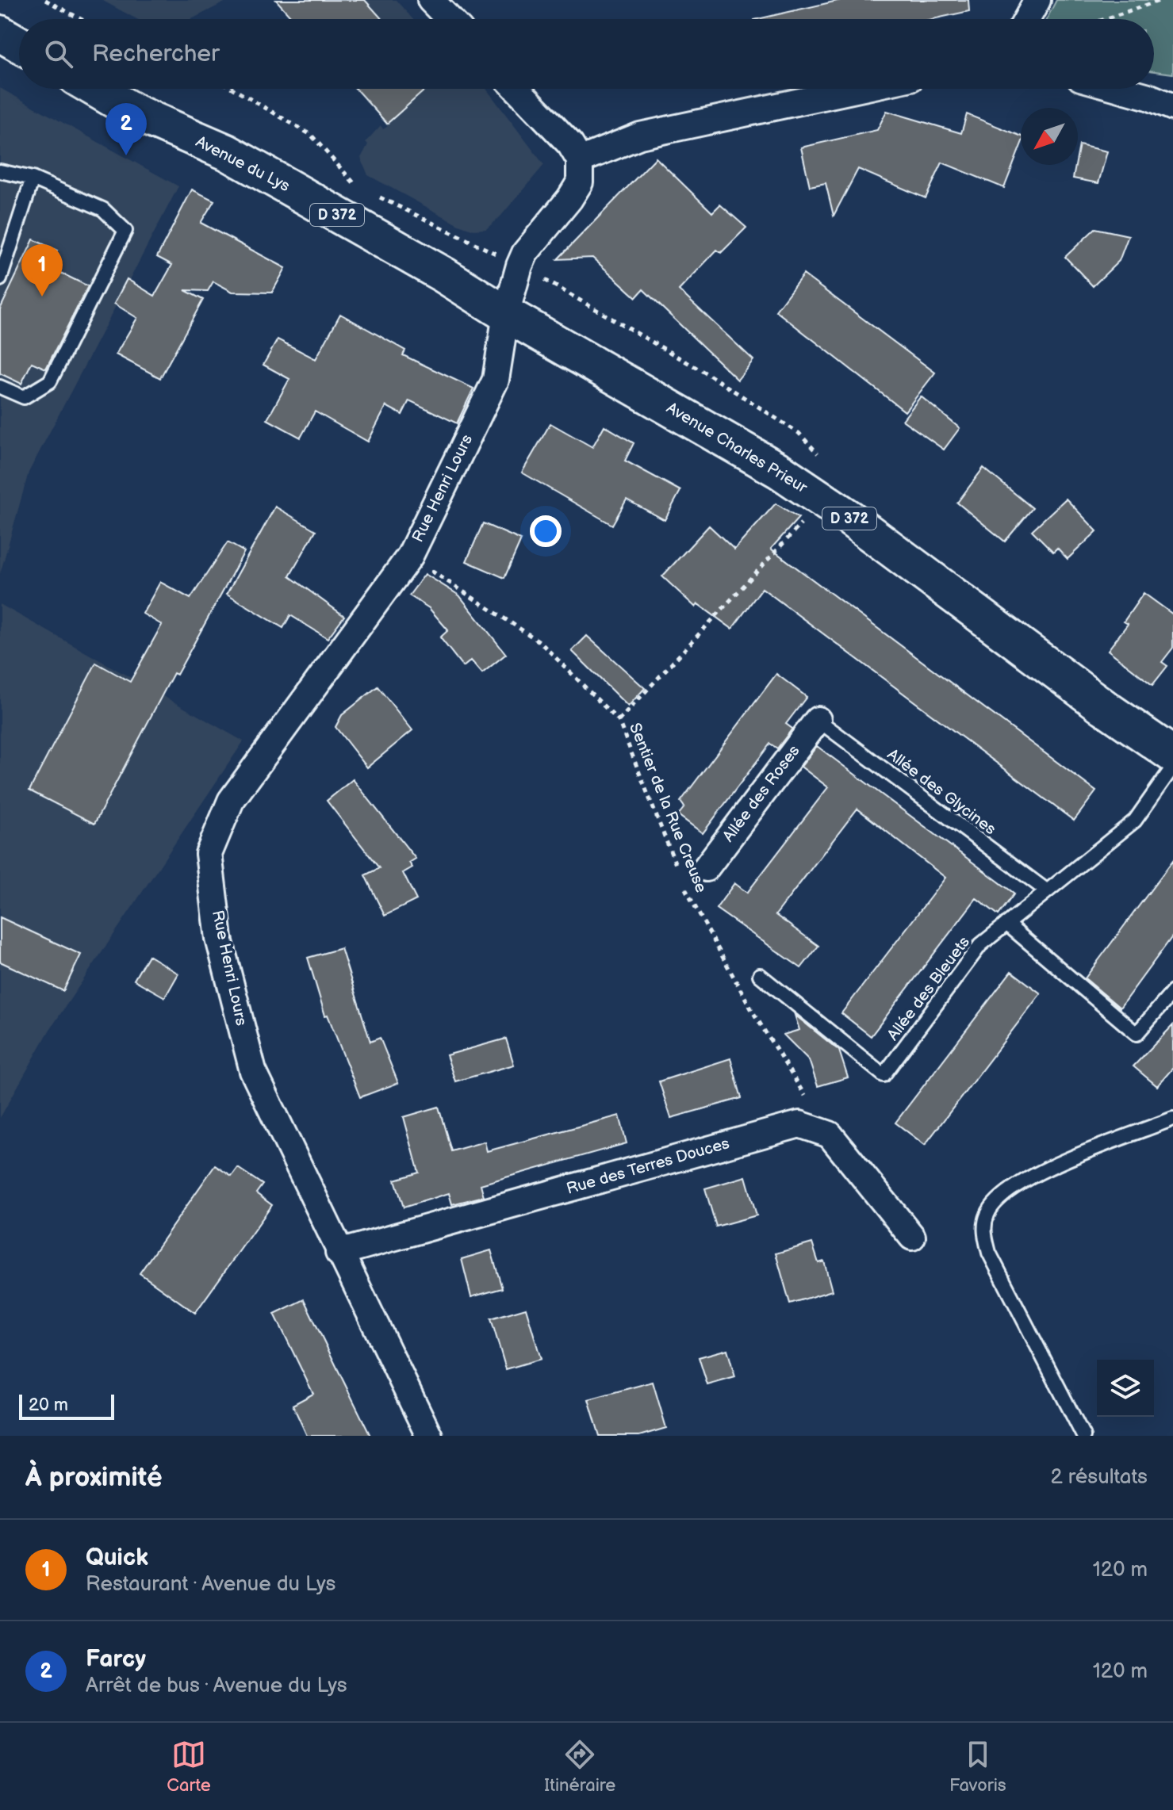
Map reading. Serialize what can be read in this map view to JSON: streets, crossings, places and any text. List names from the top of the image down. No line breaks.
{"streets":{"main road":["Avenue du Lys","D 372","Avenue Charles Prieur"],"street":["Rue Henri Lours","Allée des Roses","Rue des Terres Douces"],"lane":["Allée des Glycines","Allée des Bleuets"],"path":["Sentier de la Rue Creuse"]},"crossings":[["Avenue du Lys","Avenue Charles Prieur"],["Avenue du Lys","Rue Henri Lours"],["Avenue Charles Prieur","Rue Henri Lours"],["Rue Henri Lours","Sentier de la Rue Creuse"],["Rue Henri Lours","Rue des Terres Douces"],["Allée des Glycines","Allée des Roses"],["Allée des Glycines","Allée des Bleuets"],["Sentier de la Rue Creuse","Rue des Terres Douces"]],"scale_bar":"20 m","north":"bottom left","page":{"search":"Rechercher","pins":["2","1"],"scale":"20 m","heading":["À proximité","2 résultats"],"list":[{"mark":"1","name":"Quick","note":"Restaurant · Avenue du Lys","value":"120 m"},{"mark":"2","name":"Farcy","note":"Arrêt de bus · Avenue du Lys","value":"120 m"}],"nav":["Carte","Itinéraire","Favoris"]}}
